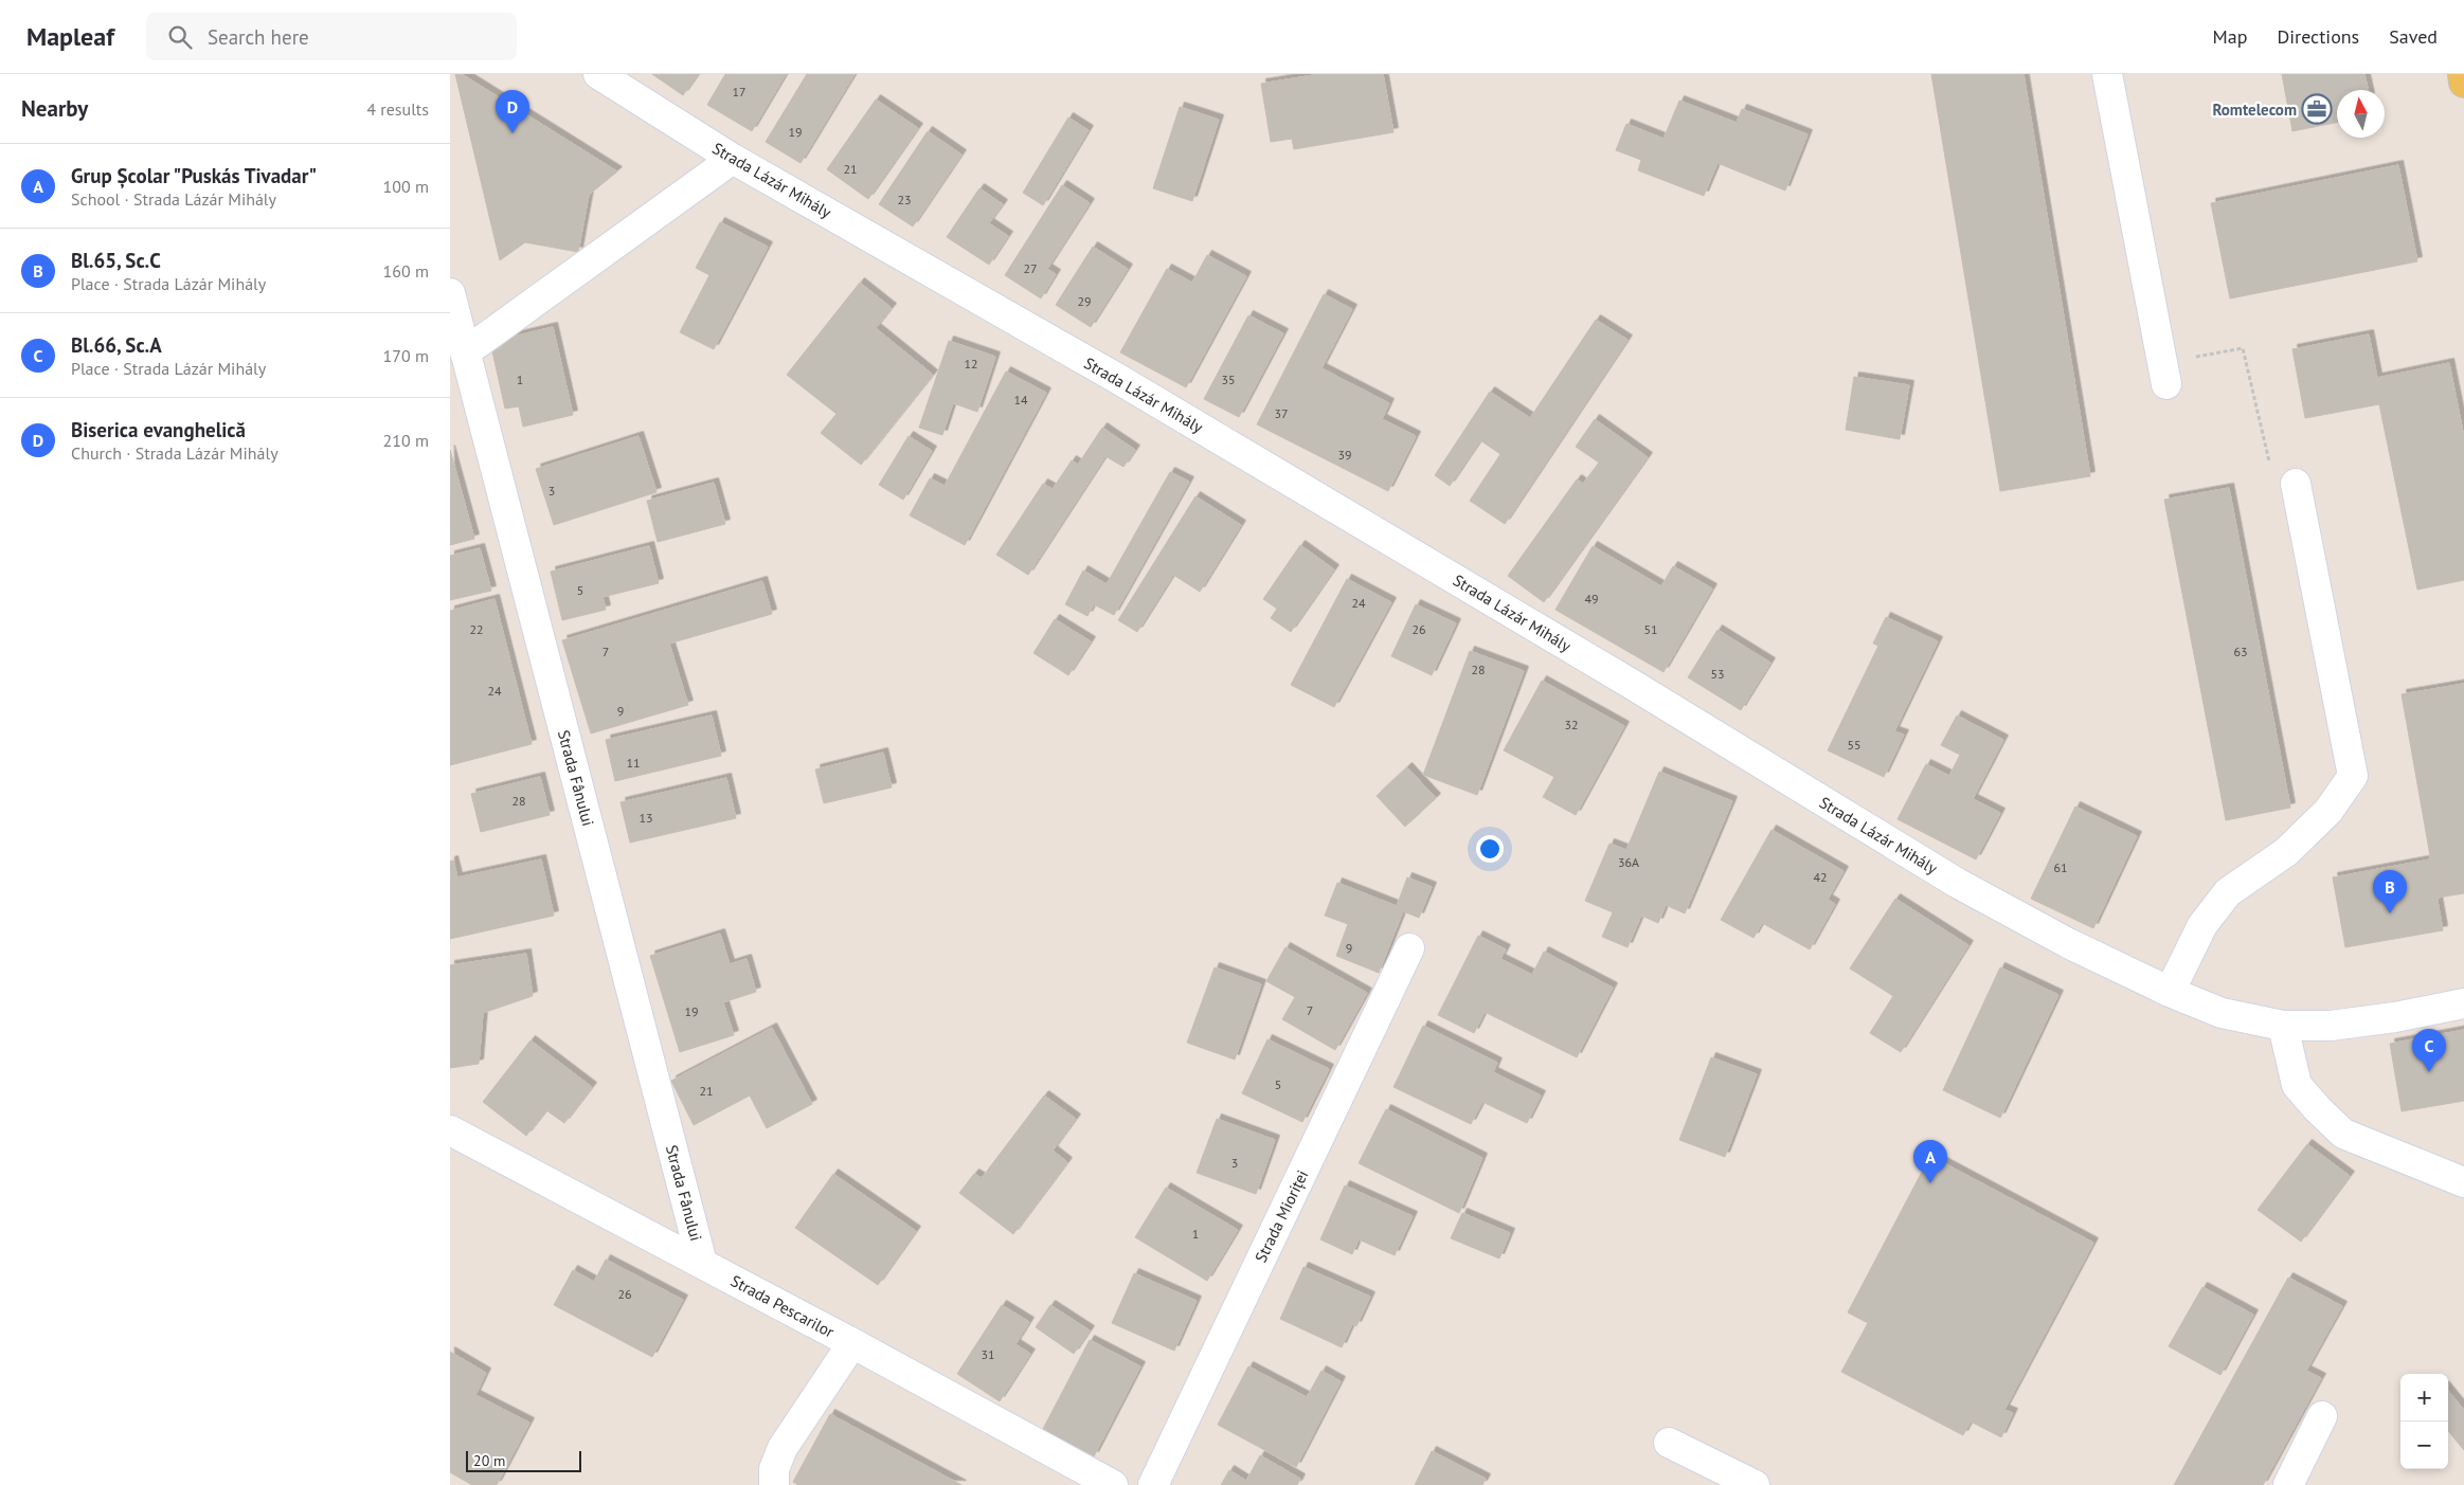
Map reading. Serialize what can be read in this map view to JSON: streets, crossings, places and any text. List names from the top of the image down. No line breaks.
{"streets":{"street":["Strada Lázár Mihály","Strada Fânului","Strada Mioriței","Strada Pescarilor"]},"crossings":[["Strada Fânului","Strada Pescarilor"]],"places":{"office":["Romtelecom"]},"house_numbers":["17","19","21","23","27","29","12","1","35","14","37","39","3","5","49","24","22","26","51","7","63","28","53","24","9","32","55","11","28","13","36A","61","42","9","7","19","5","21","3","1","26","31"],"scale_bar":"20 m","north":"top","page":{"header":"Mapleaf","search":"Search here","nav":["Map","Directions","Saved"],"heading":["Nearby","4 results"],"pins":["D","B","C","A"],"list":[{"mark":"A","name":"Grup Școlar \"Puskás Tivadar\"","note":"School · Strada Lázár Mihály","value":"100 m"},{"mark":"B","name":"Bl.65, Sc.C","note":"Place · Strada Lázár Mihály","value":"160 m"},{"mark":"C","name":"Bl.66, Sc.A","note":"Place · Strada Lázár Mihály","value":"170 m"},{"mark":"D","name":"Biserica evanghelică","note":"Church · Strada Lázár Mihály","value":"210 m"}],"map_buttons":["+","−"],"scale":"20 m"}}
